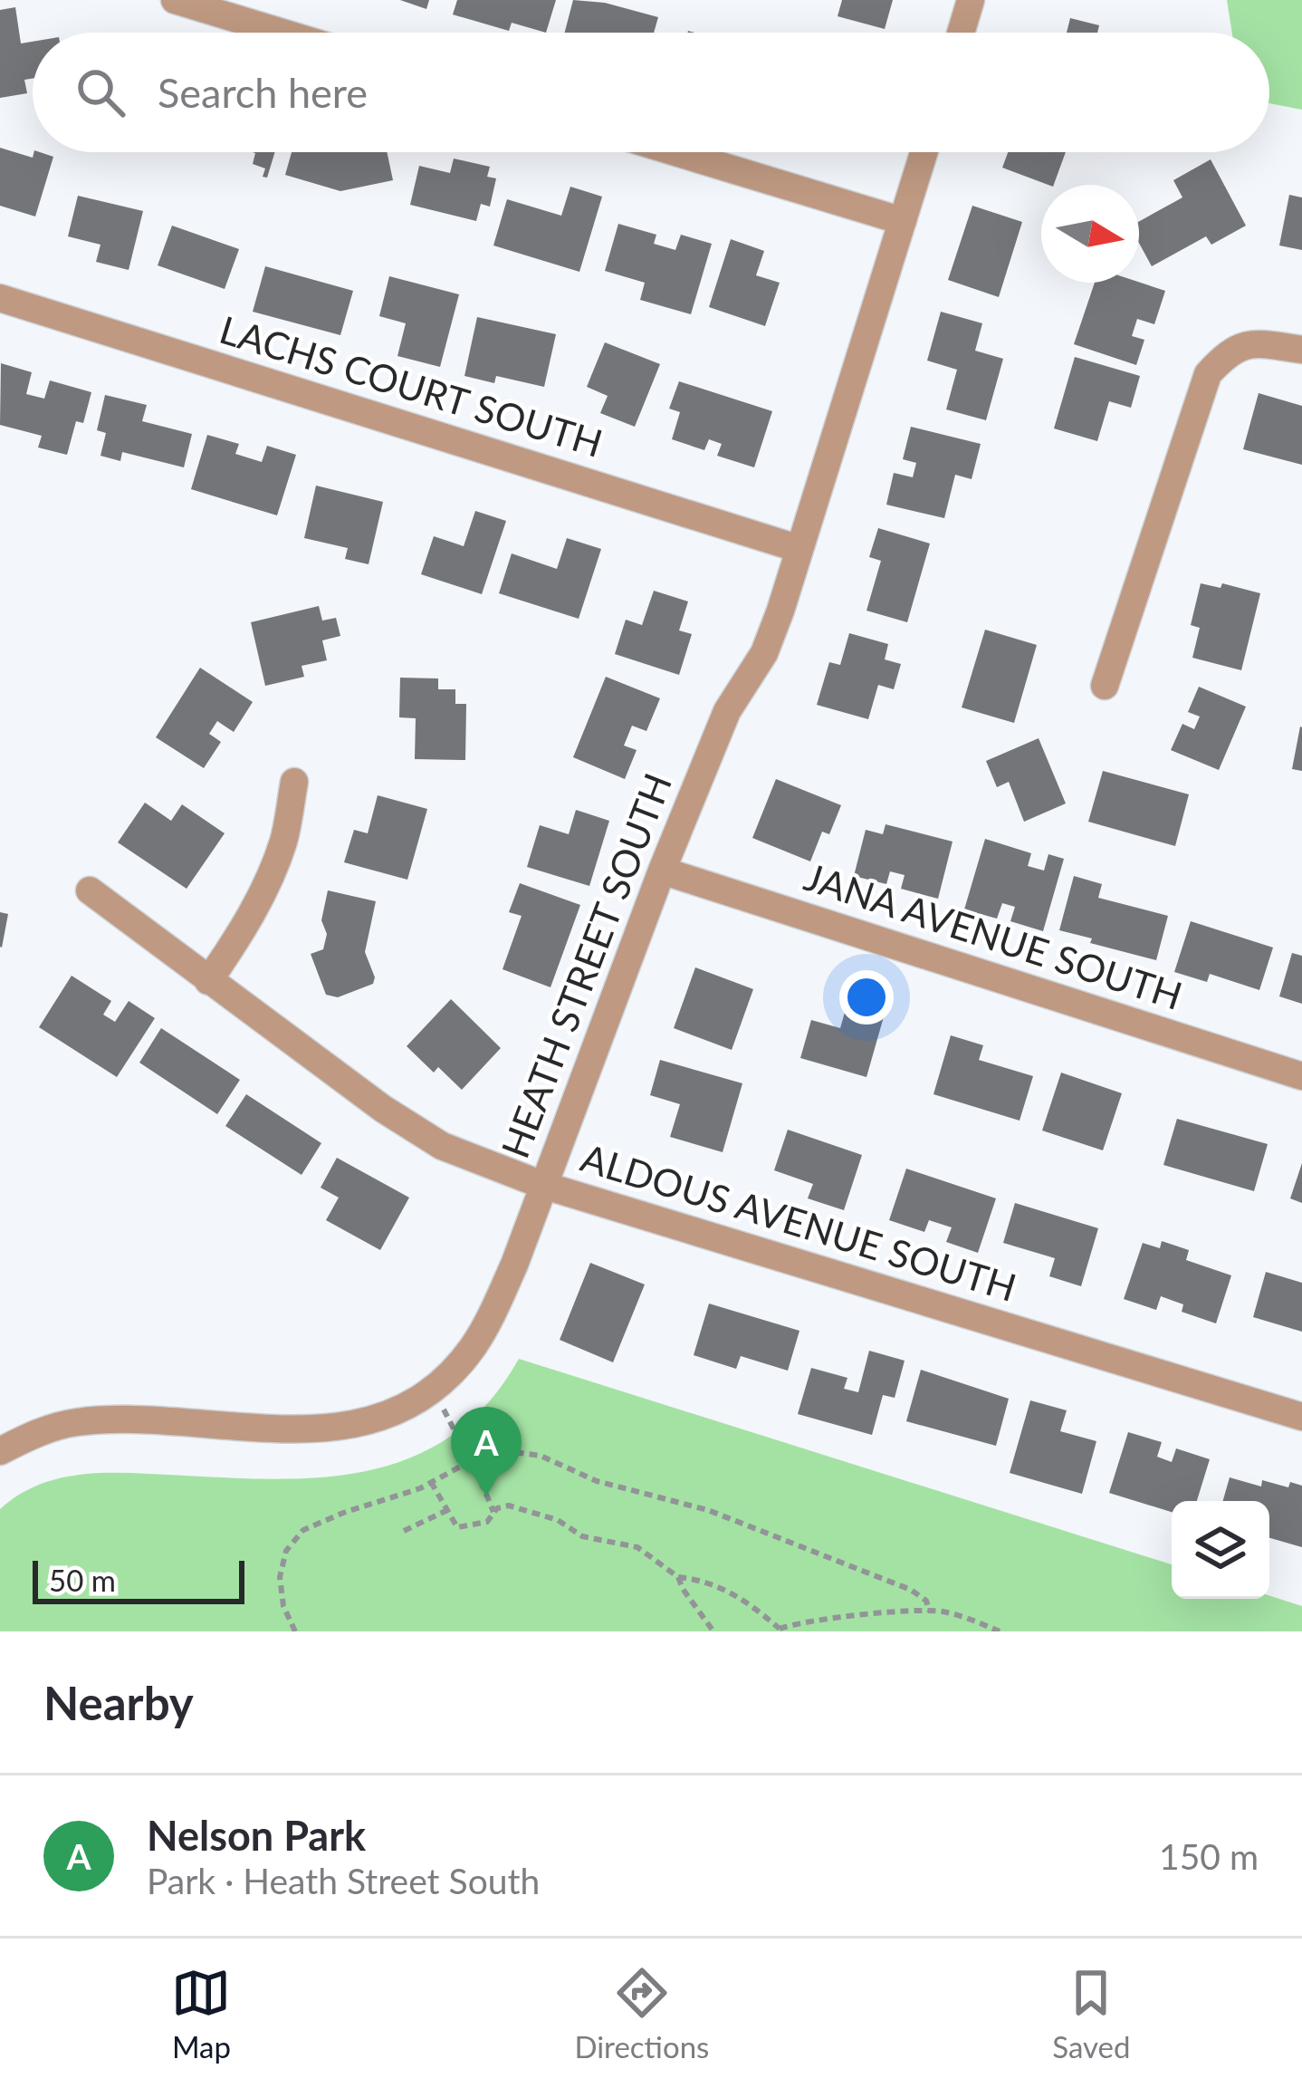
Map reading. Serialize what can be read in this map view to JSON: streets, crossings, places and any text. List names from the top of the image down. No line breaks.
{"streets":{"street":["LACHS COURT SOUTH","JANA AVENUE SOUTH","HEATH STREET SOUTH","ALDOUS AVENUE SOUTH"]},"crossings":[["LACHS COURT SOUTH","HEATH STREET SOUTH"],["JANA AVENUE SOUTH","HEATH STREET SOUTH"],["HEATH STREET SOUTH","ALDOUS AVENUE SOUTH"]],"scale_bar":"50 m","north":"right","page":{"search":"Search here","pins":"A","scale":"50 m","heading":"Nearby","list":[{"mark":"A","name":"Nelson Park","note":"Park · Heath Street South","value":"150 m"}],"nav":["Map","Directions","Saved"]}}
